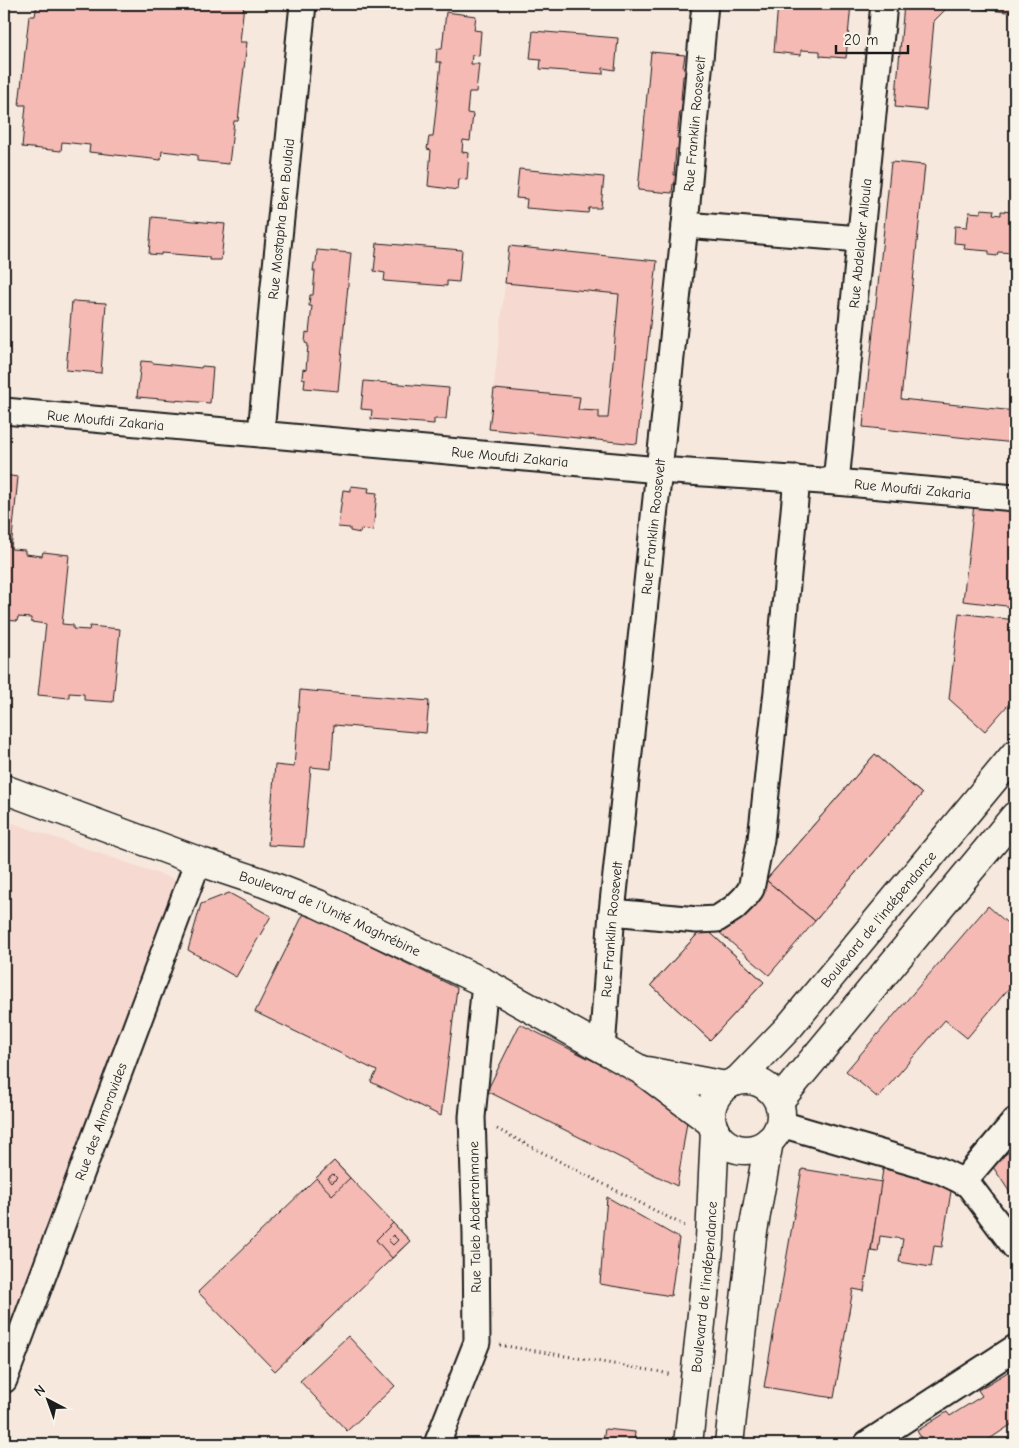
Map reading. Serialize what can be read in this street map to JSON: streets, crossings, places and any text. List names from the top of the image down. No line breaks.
{"streets":{"main road":["Boulevard de l'Unité Maghrébine","Boulevard de l'indépendance"],"street":["Rue Franklin Roosevelt","Rue Mostapha Ben Boulaid","Rue Abdelaker Alloula","Rue Moufdi Zakaria","Rue des Almoravides","Rue Taleb Abderrahmane"]},"crossings":[["Rue Franklin Roosevelt","Rue Moufdi Zakaria"],["Rue Franklin Roosevelt","Boulevard de l'Unité Maghrébine"],["Rue Mostapha Ben Boulaid","Rue Moufdi Zakaria"],["Rue Abdelaker Alloula","Rue Moufdi Zakaria"],["Boulevard de l'Unité Maghrébine","Boulevard de l'indépendance"],["Boulevard de l'Unité Maghrébine","Rue des Almoravides"],["Boulevard de l'Unité Maghrébine","Rue Taleb Abderrahmane"]],"scale_bar":"20 m","north":"top left"}
